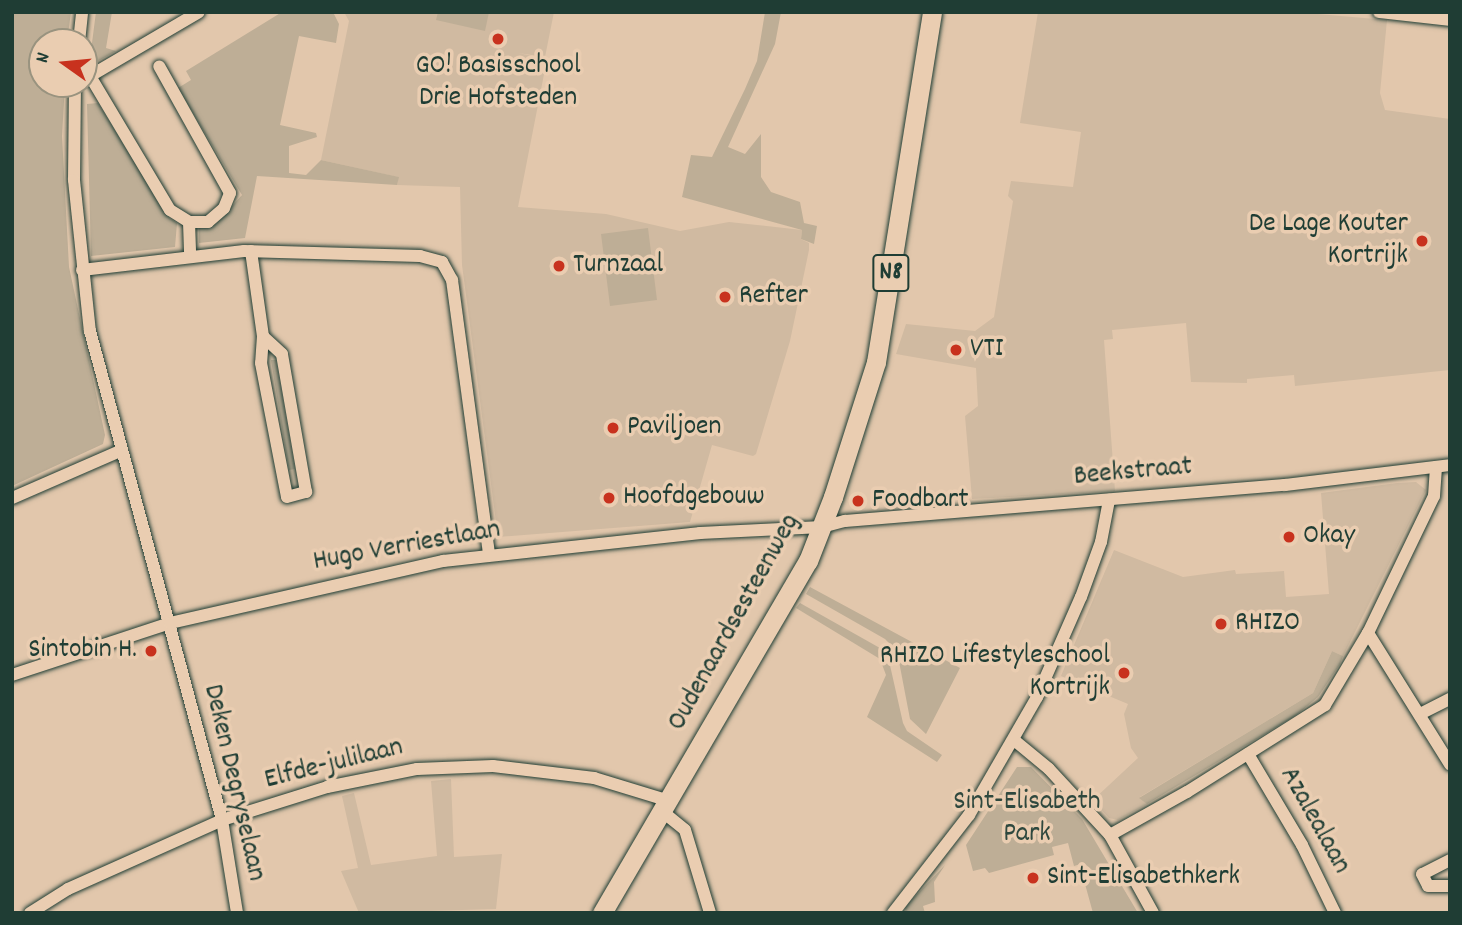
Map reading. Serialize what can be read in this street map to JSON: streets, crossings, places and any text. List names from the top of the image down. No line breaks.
{"streets":{"main road":["N8","Oudenaardsesteenweg"],"street":["Beekstraat","Hugo Verriestlaan","Elfde-julilaan","Deken Degryselaan","Azalealaan"]},"crossings":[["Beekstraat","Hugo Verriestlaan"],["Beekstraat","Oudenaardsesteenweg"],["Hugo Verriestlaan","Oudenaardsesteenweg"],["Hugo Verriestlaan","Deken Degryselaan"],["Oudenaardsesteenweg","Elfde-julilaan"],["Elfde-julilaan","Deken Degryselaan"]],"parks":["Sint-Elisabeth Park"],"places":["GO! Basisschool Drie Hofsteden","De Lage Kouter Kortrijk","Turnzaal","Refter","VTI","Paviljoen","Hoofdgebouw","Foodbart","Okay","RHIZO","Sintobin H.","RHIZO Lifestyleschool Kortrijk","Sint-Elisabethkerk"],"north":"left"}
